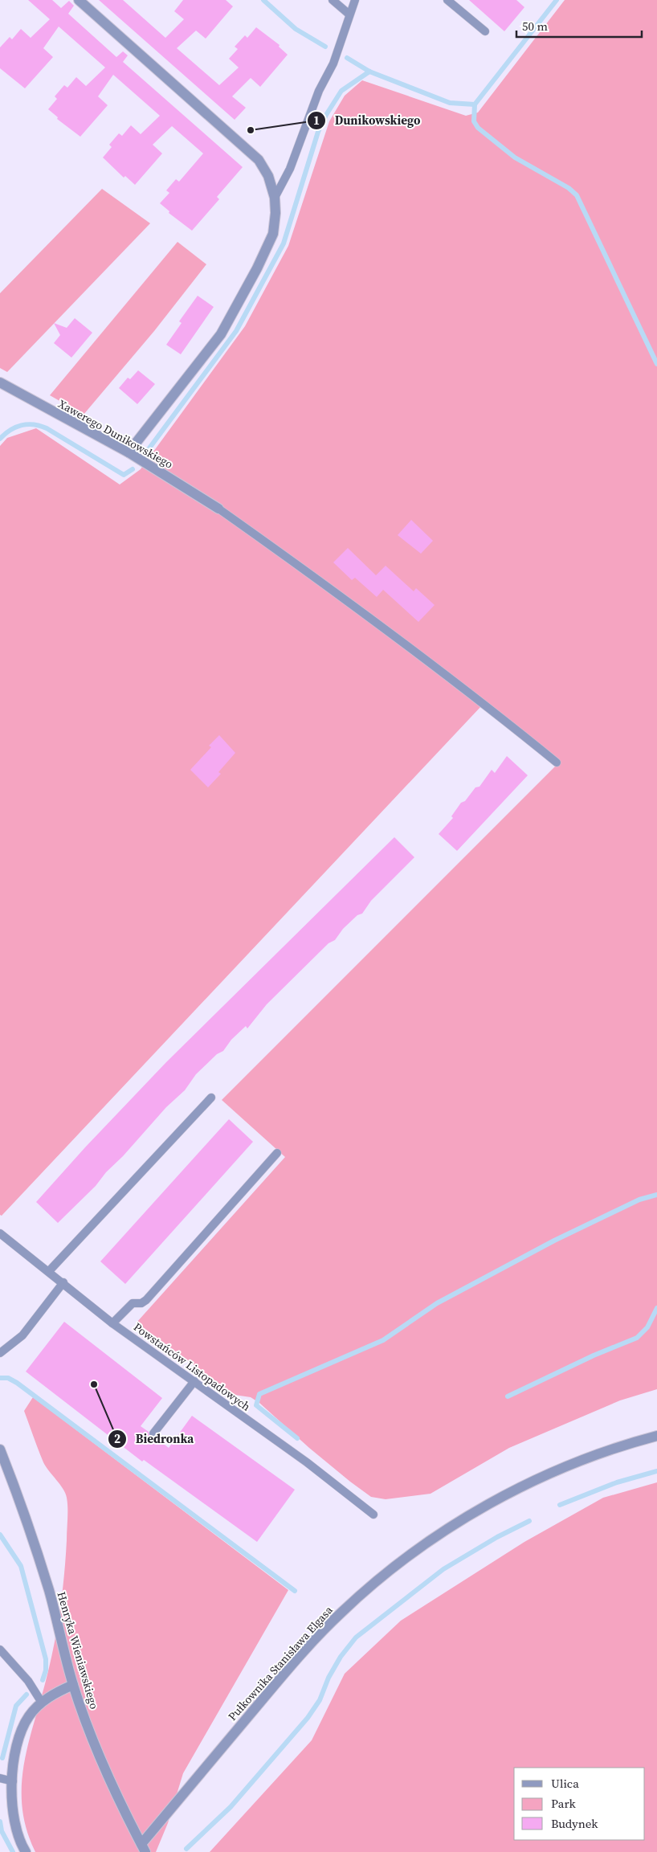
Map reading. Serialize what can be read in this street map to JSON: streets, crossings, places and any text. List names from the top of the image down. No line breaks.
{"streets":{"street":["Xawerego Dunikowskiego","Henryka Wieniawskiego","Pułkownika Stanisława Elgasa"],"lane":["Powstańców Listopadowych"]},"crossings":[["Henryka Wieniawskiego","Pułkownika Stanisława Elgasa"]],"places":["Dunikowskiego","Biedronka"],"legend":["Ulica","Park","Budynek"],"scale_bar":"50 m"}
